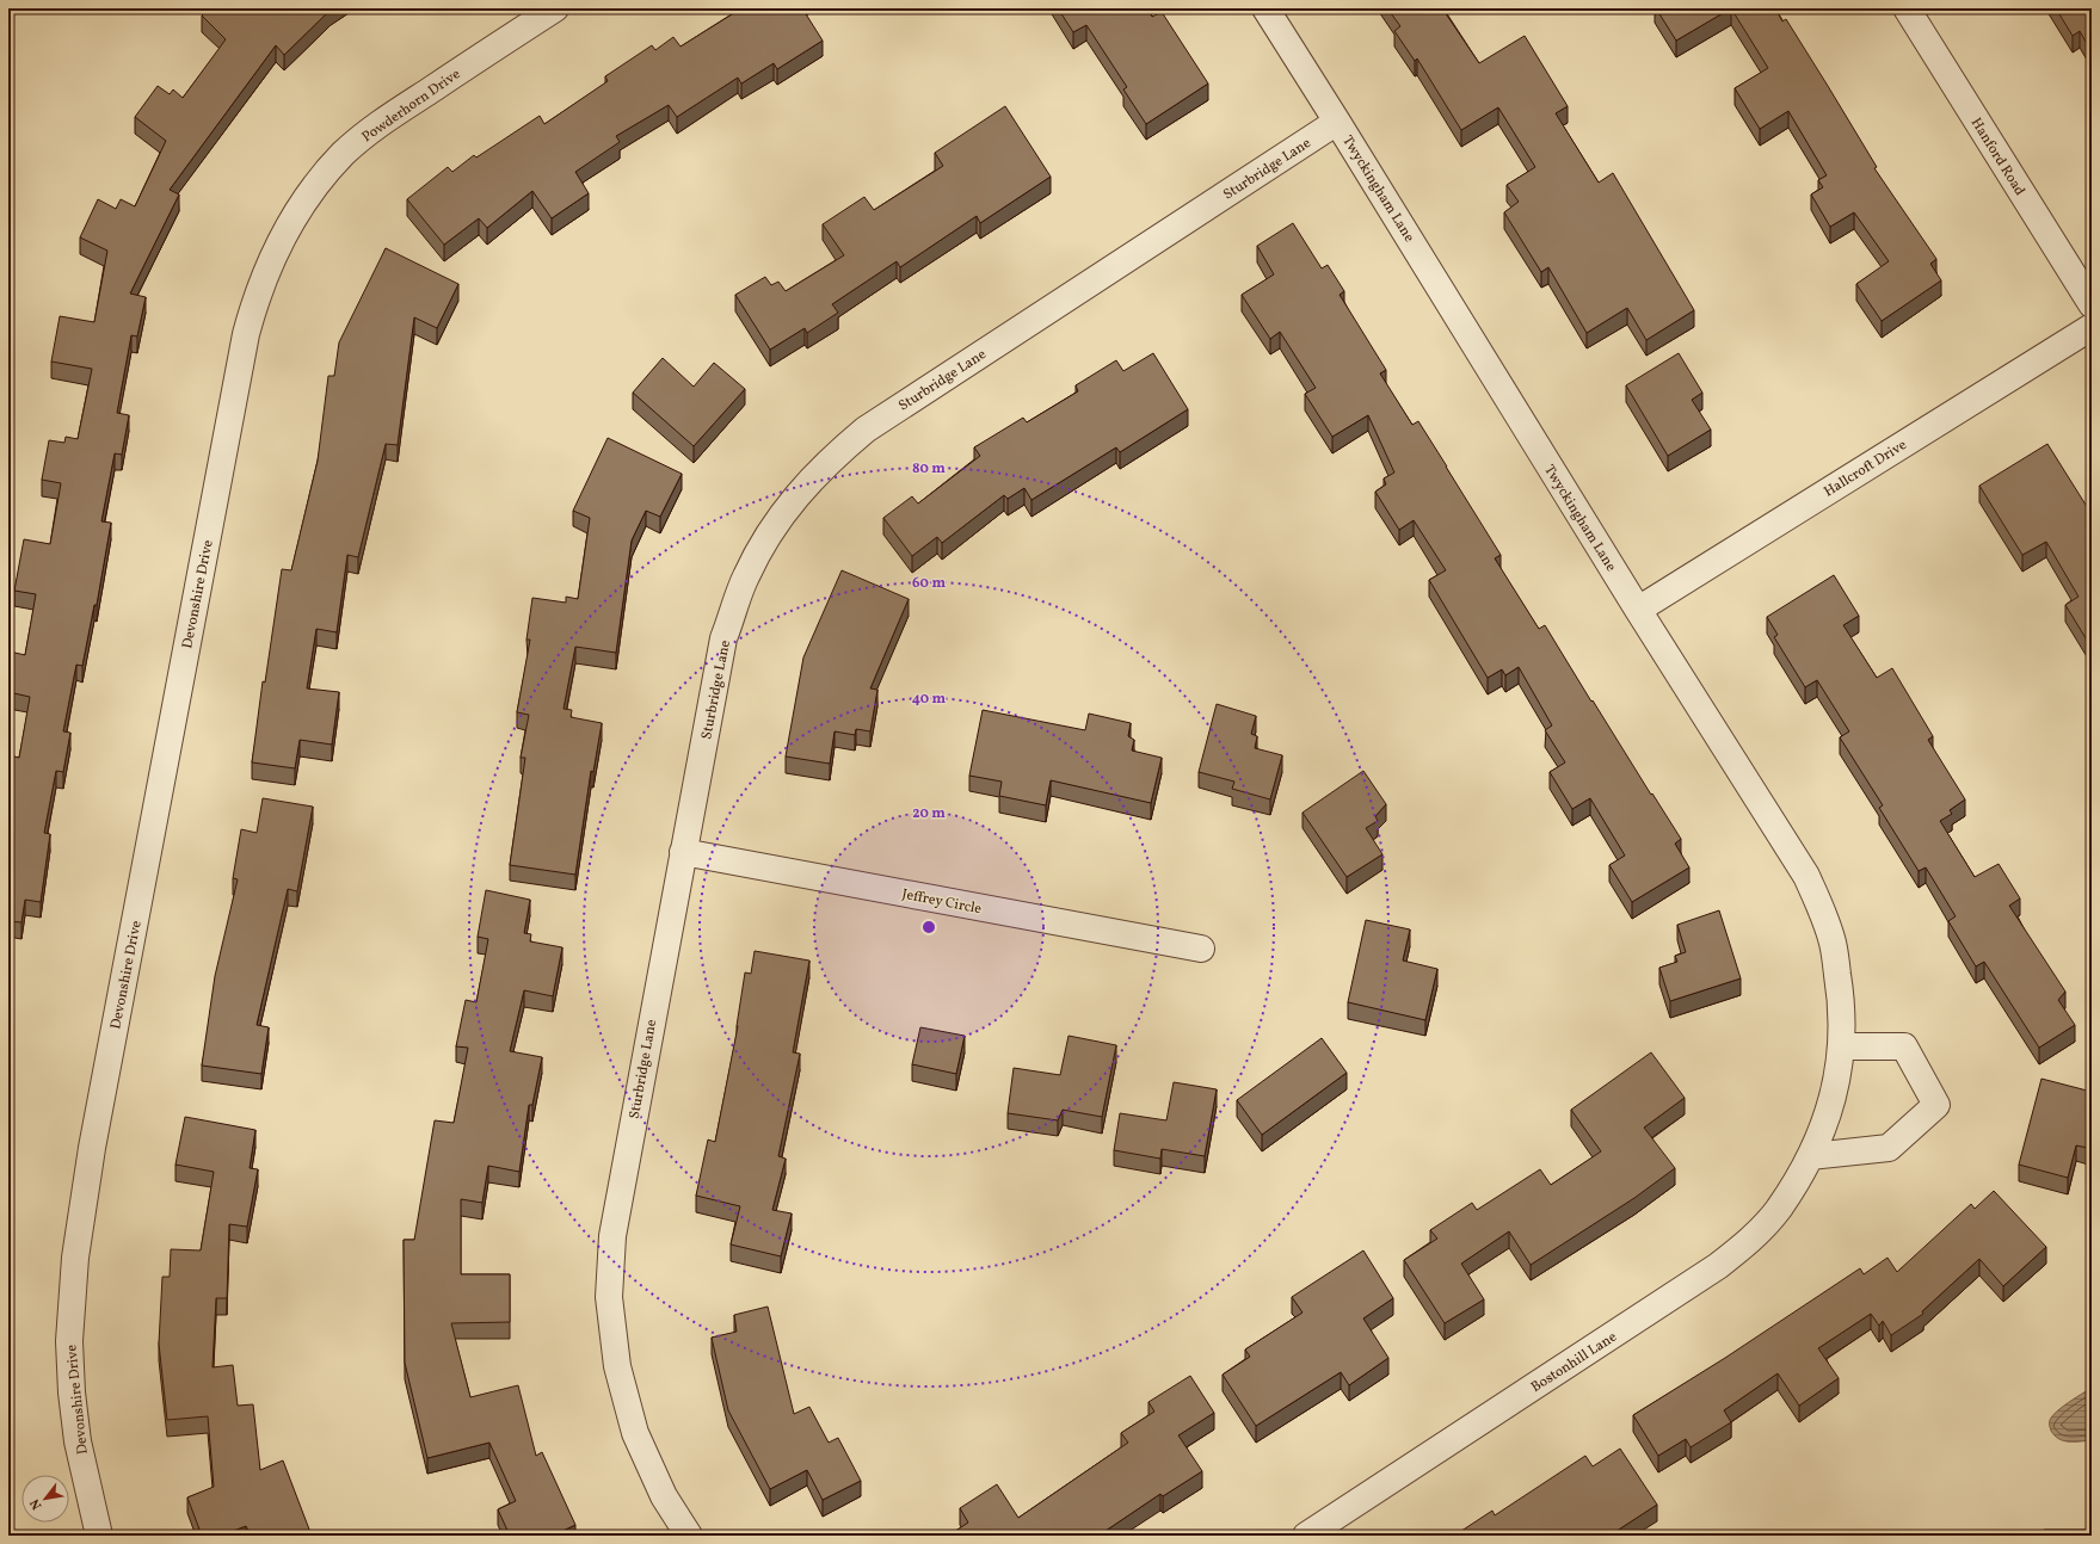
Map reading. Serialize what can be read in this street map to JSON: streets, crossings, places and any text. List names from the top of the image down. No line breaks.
{"streets":{"street":["Powderhorn Drive","Hanford Road","Sturbridge Lane","Twyckingham Lane","Hallcroft Drive","Devonshire Drive","Jeffrey Circle","Bostonhill Lane"]},"crossings":[["Powderhorn Drive","Devonshire Drive"],["Sturbridge Lane","Twyckingham Lane"],["Sturbridge Lane","Jeffrey Circle"],["Twyckingham Lane","Hallcroft Drive"],["Twyckingham Lane","Bostonhill Lane"]],"north":"bottom left","rings":["80 m","60 m","40 m","20 m"]}
